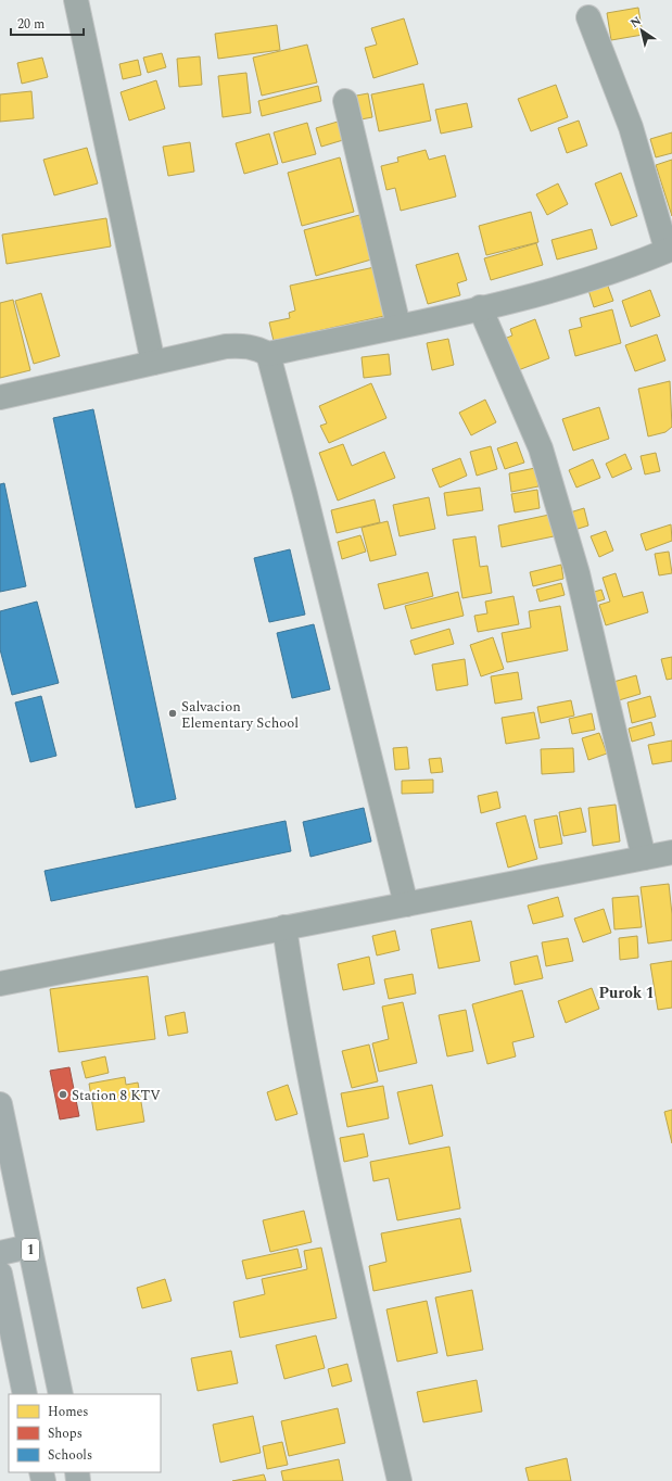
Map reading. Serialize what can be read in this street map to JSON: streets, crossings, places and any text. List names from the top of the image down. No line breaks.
{"streets":{"highway":["1"]},"districts":["Purok 1"],"places":["Salvacion Elementary School","Station 8 KTV"],"legend":["Homes","Shops","Schools"],"scale_bar":"20 m","north":"top left"}
